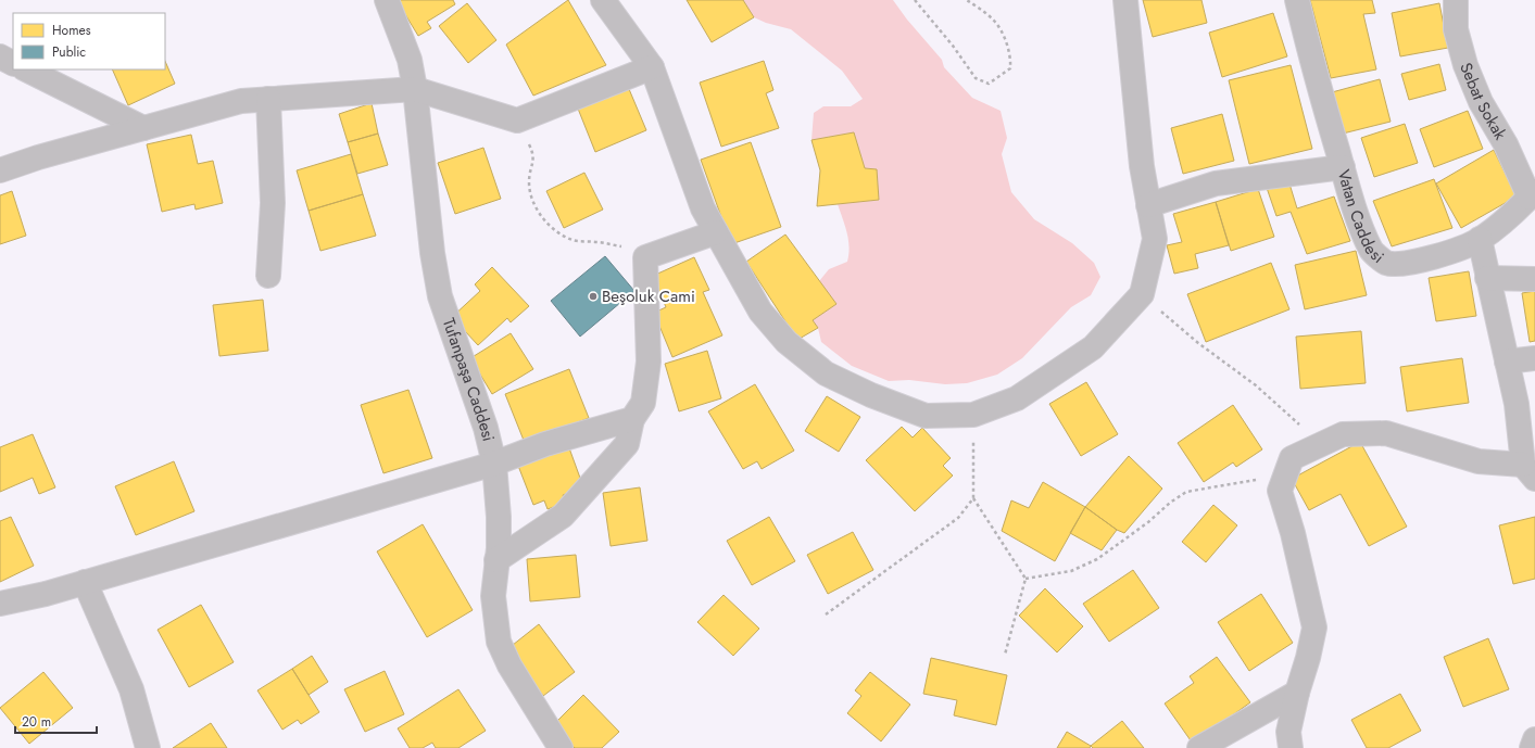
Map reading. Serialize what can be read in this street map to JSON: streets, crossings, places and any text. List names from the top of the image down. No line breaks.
{"streets":{"street":["Sebat Sokak","Vatan Caddesi","Tufanpaşa Caddesi"]},"crossings":[["Sebat Sokak","Vatan Caddesi"]],"places":["Beşoluk Cami"],"legend":["Homes","Public"],"scale_bar":"20 m"}
